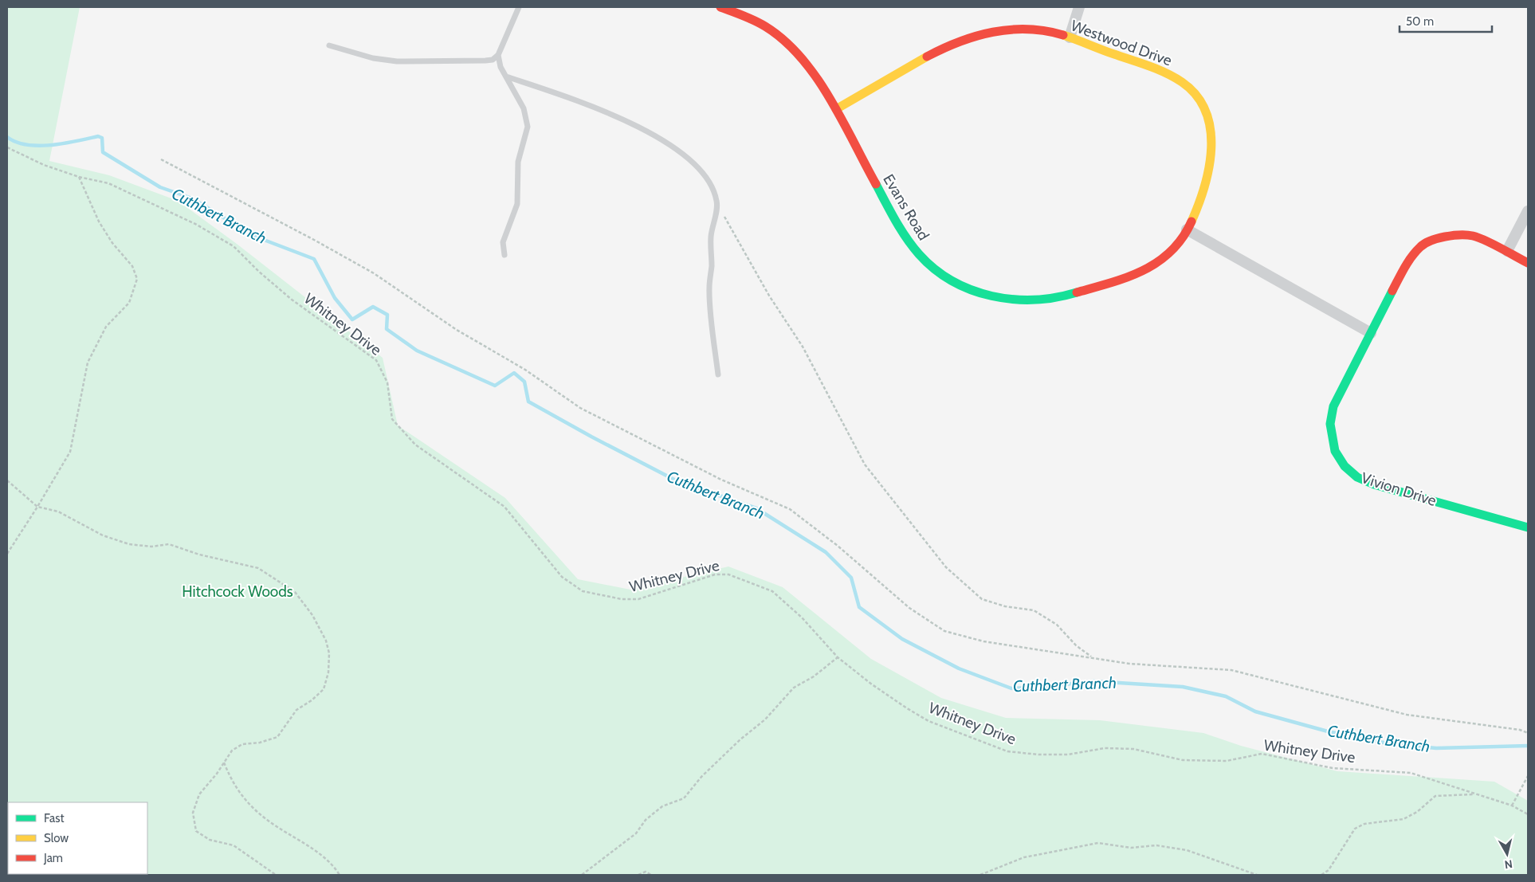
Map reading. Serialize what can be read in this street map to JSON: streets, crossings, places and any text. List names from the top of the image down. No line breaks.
{"streets":{"street":["Westwood Drive","Evans Road","Vivion Drive"],"path":["Whitney Drive"]},"crossings":[["Westwood Drive","Evans Road"]],"water":["Cuthbert Branch"],"parks":["Hitchcock Woods"],"legend":["Fast","Slow","Jam"],"scale_bar":"50 m","north":"bottom"}
